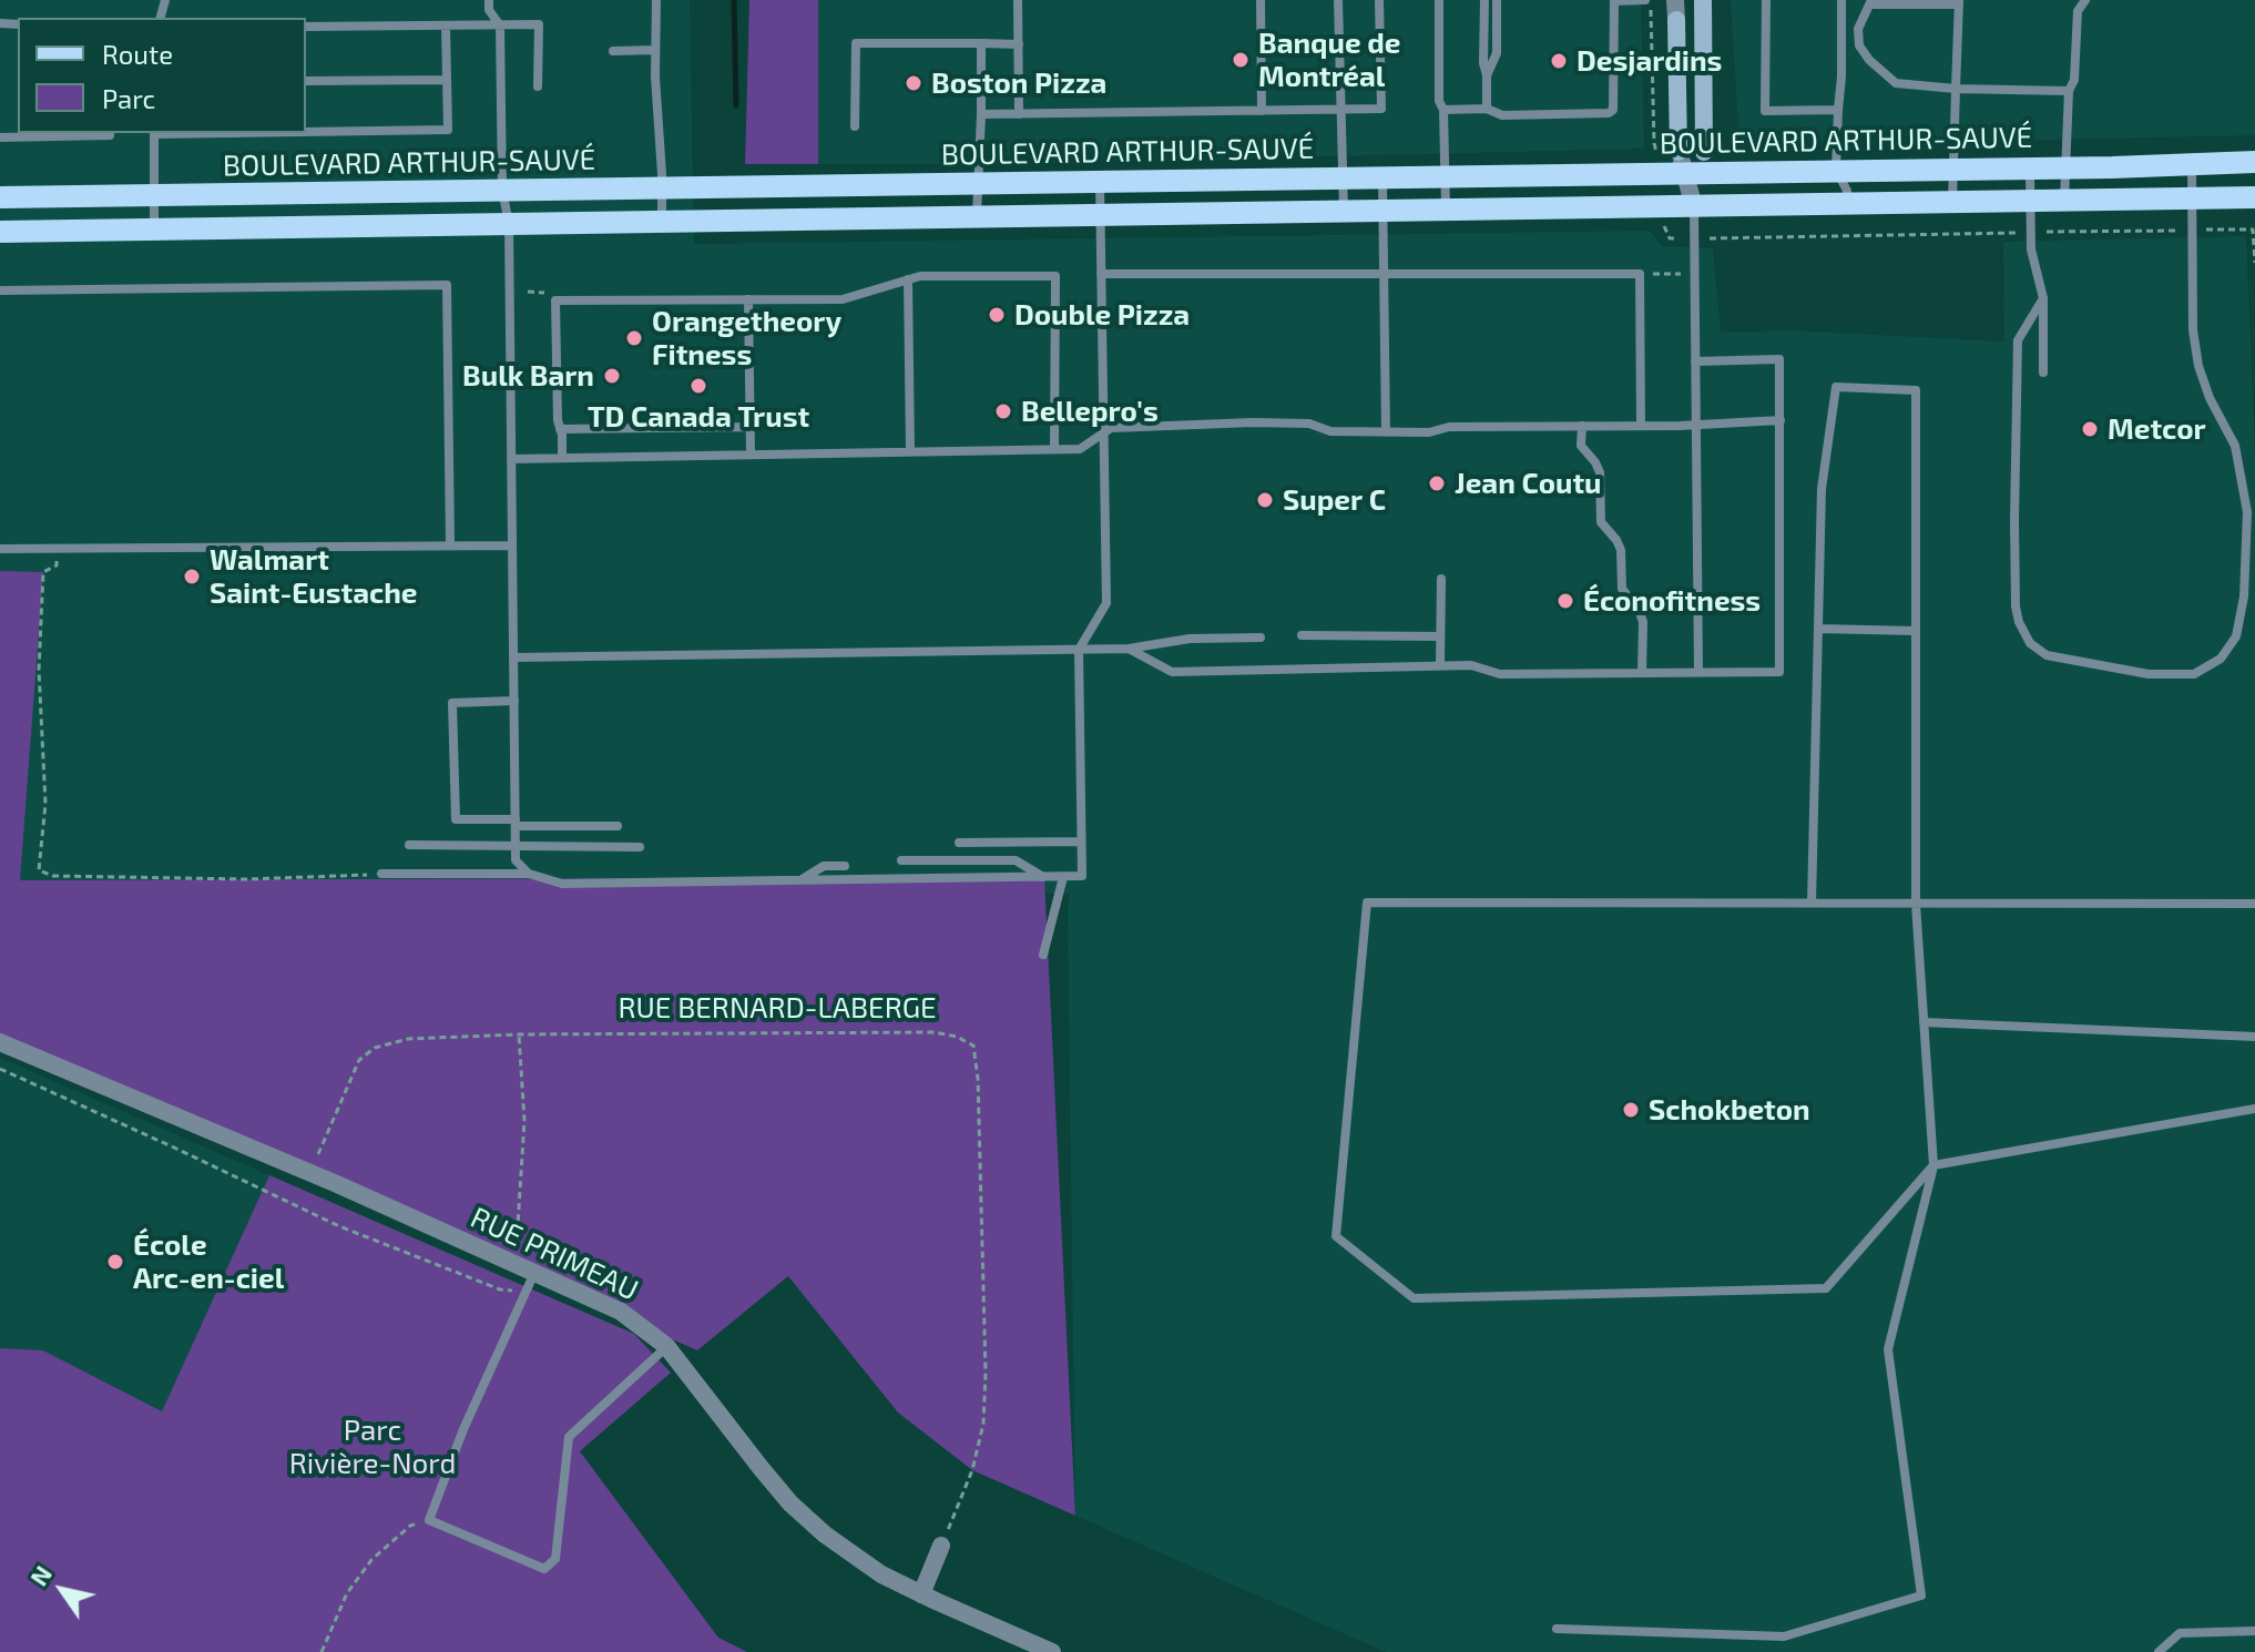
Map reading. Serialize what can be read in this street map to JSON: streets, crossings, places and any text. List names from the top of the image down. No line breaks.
{"streets":{"main road":["BOULEVARD ARTHUR-SAUVÉ"],"street":["RUE PRIMEAU"],"path":["RUE BERNARD-LABERGE"]},"crossings":[["RUE BERNARD-LABERGE","RUE PRIMEAU"]],"parks":["Parc Rivière-Nord"],"places":["Banque de Montréal","Desjardins","Boston Pizza","Double Pizza","Orangetheory Fitness","Bulk Barn","TD Canada Trust","Bellepro's","Metcor","Jean Coutu","Super C","Walmart Saint-Eustache","Éconofitness","Schokbeton","École Arc-en-ciel"],"legend":["Route","Parc"],"north":"top left"}
